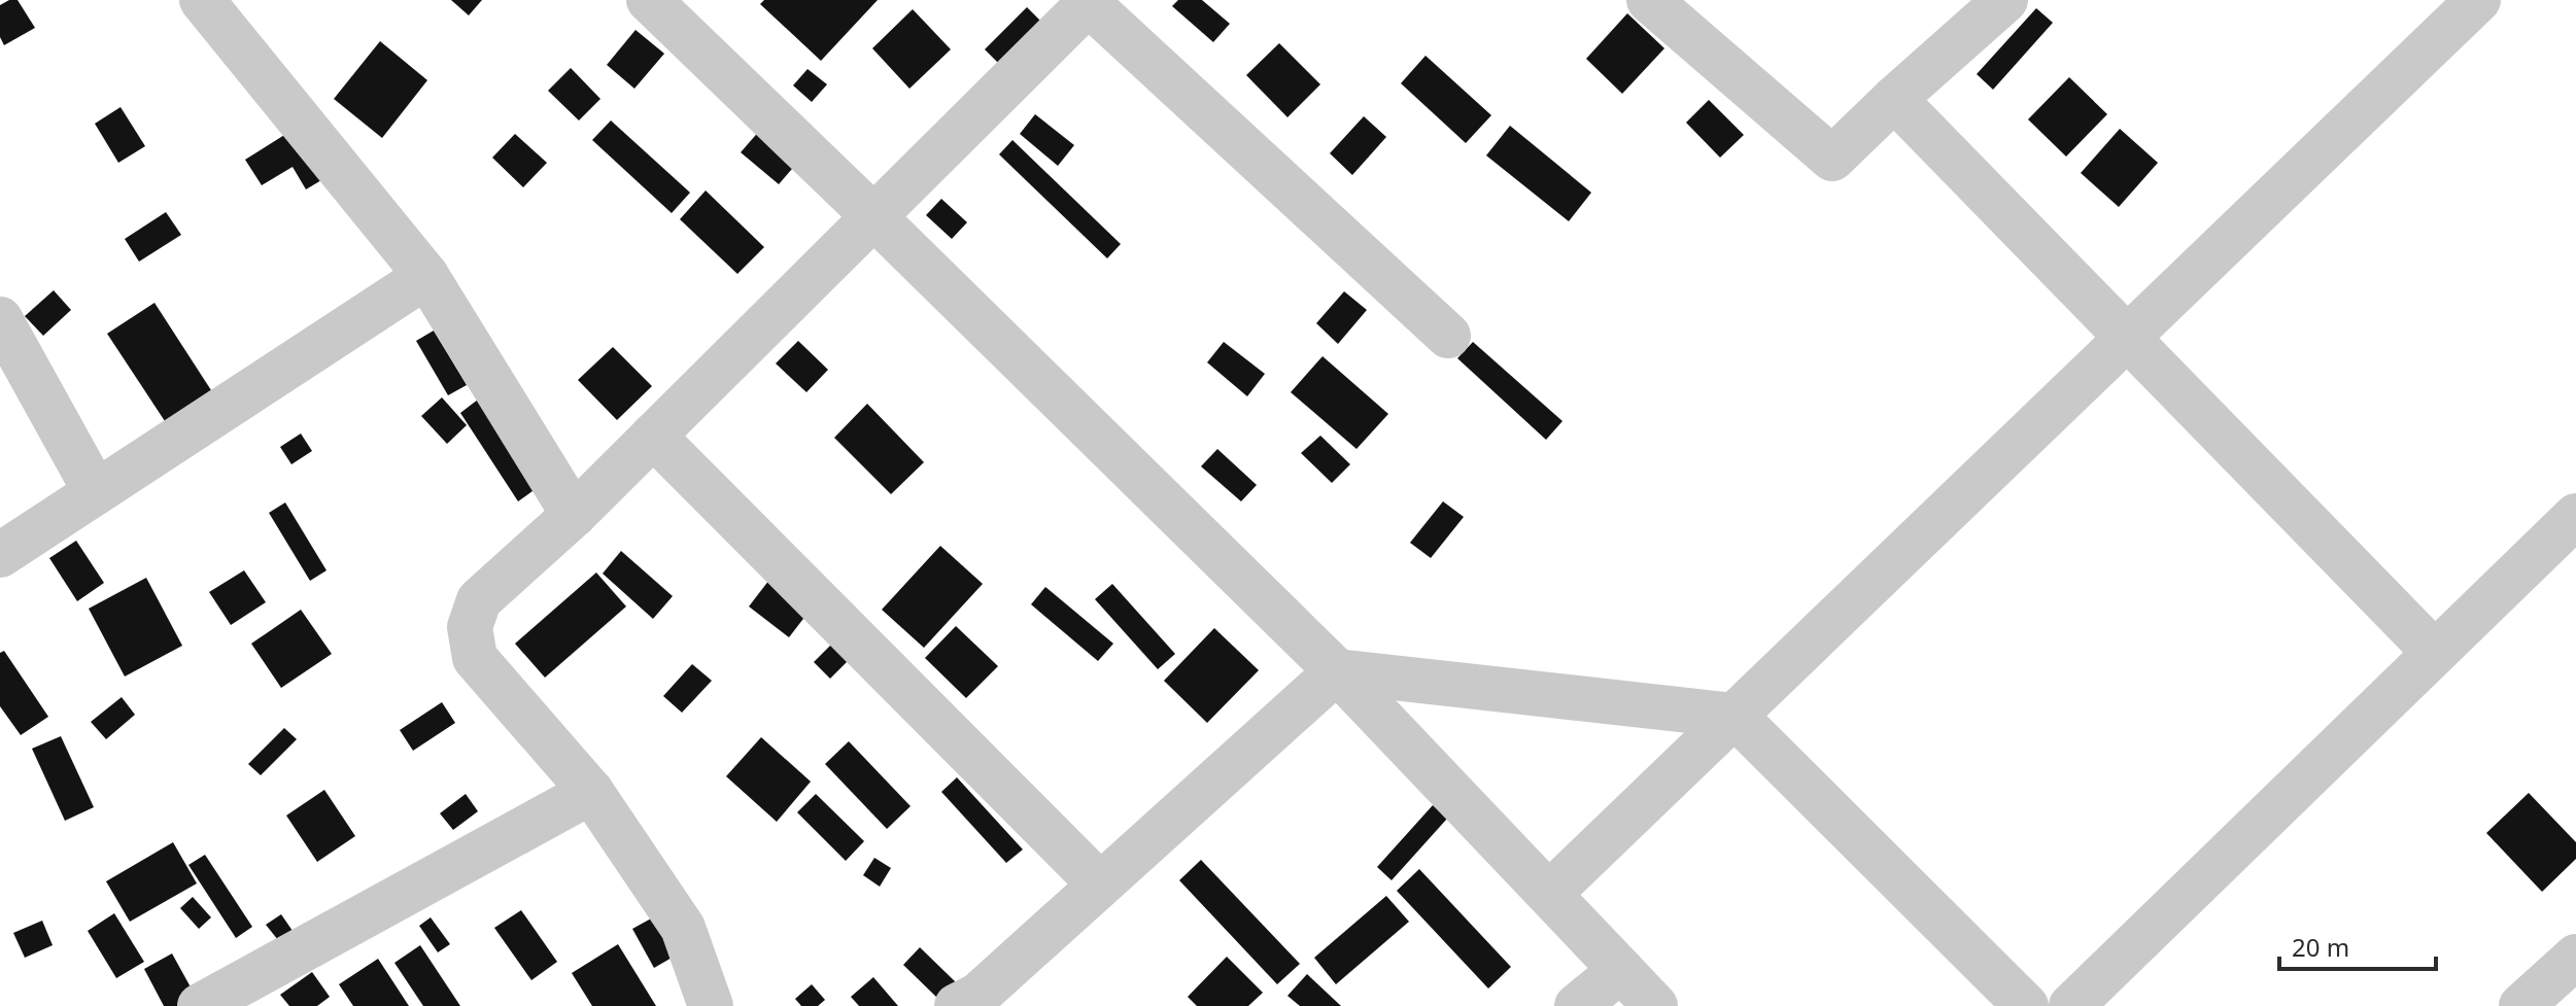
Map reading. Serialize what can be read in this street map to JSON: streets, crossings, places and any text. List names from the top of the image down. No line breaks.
{"scale_bar":"20 m"}
